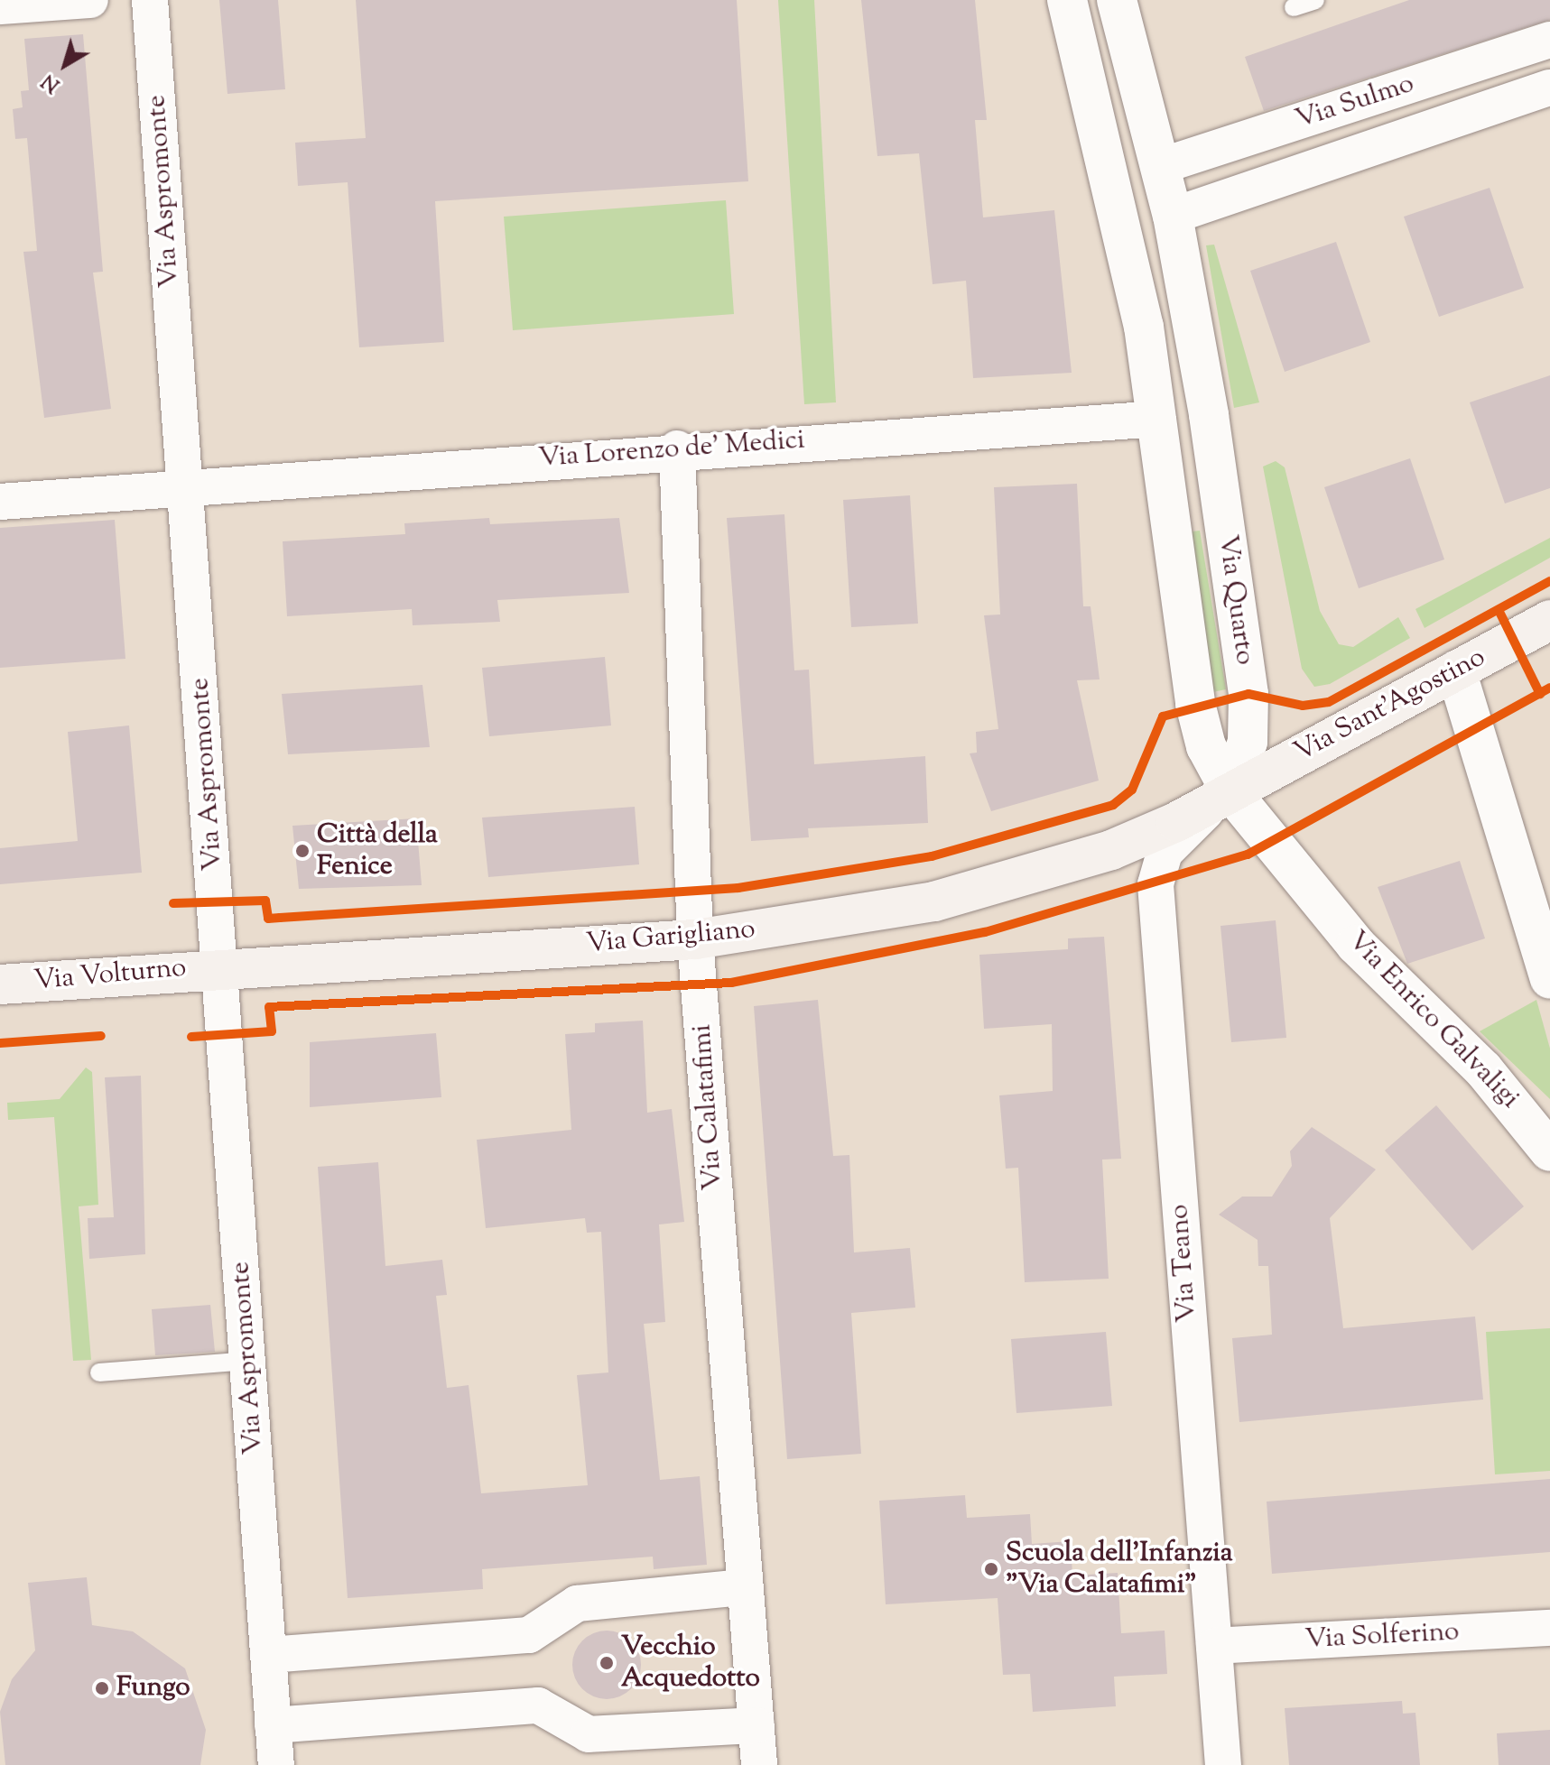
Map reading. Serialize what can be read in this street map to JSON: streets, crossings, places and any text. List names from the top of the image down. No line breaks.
{"streets":{"main road":["Via Sant'Agostino","Via Garigliano","Via Volturno"],"street":["Via Sulmo","Via Aspromonte","Via Lorenzo de' Medici","Via Quarto","Via Enrico Galvaligi","Via Calatafimi","Via Teano","Via Solferino"]},"crossings":[["Via Sulmo","Via Quarto"],["Via Aspromonte","Via Lorenzo de' Medici"],["Via Aspromonte","Via Garigliano"],["Via Aspromonte","Via Volturno"],["Via Lorenzo de' Medici","Via Quarto"],["Via Lorenzo de' Medici","Via Calatafimi"],["Via Quarto","Via Sant'Agostino"],["Via Quarto","Via Garigliano"],["Via Quarto","Via Enrico Galvaligi"],["Via Quarto","Via Teano"],["Via Sant'Agostino","Via Garigliano"],["Via Sant'Agostino","Via Enrico Galvaligi"],["Via Sant'Agostino","Via Teano"],["Via Garigliano","Via Volturno"],["Via Garigliano","Via Enrico Galvaligi"],["Via Garigliano","Via Calatafimi"],["Via Garigliano","Via Teano"],["Via Enrico Galvaligi","Via Teano"],["Via Teano","Via Solferino"]],"places":["Città della Fenice","Scuola dell'Infanzia \"Via Calatafimi\"","Vecchio Acquedotto","Fungo"],"north":"bottom left"}
